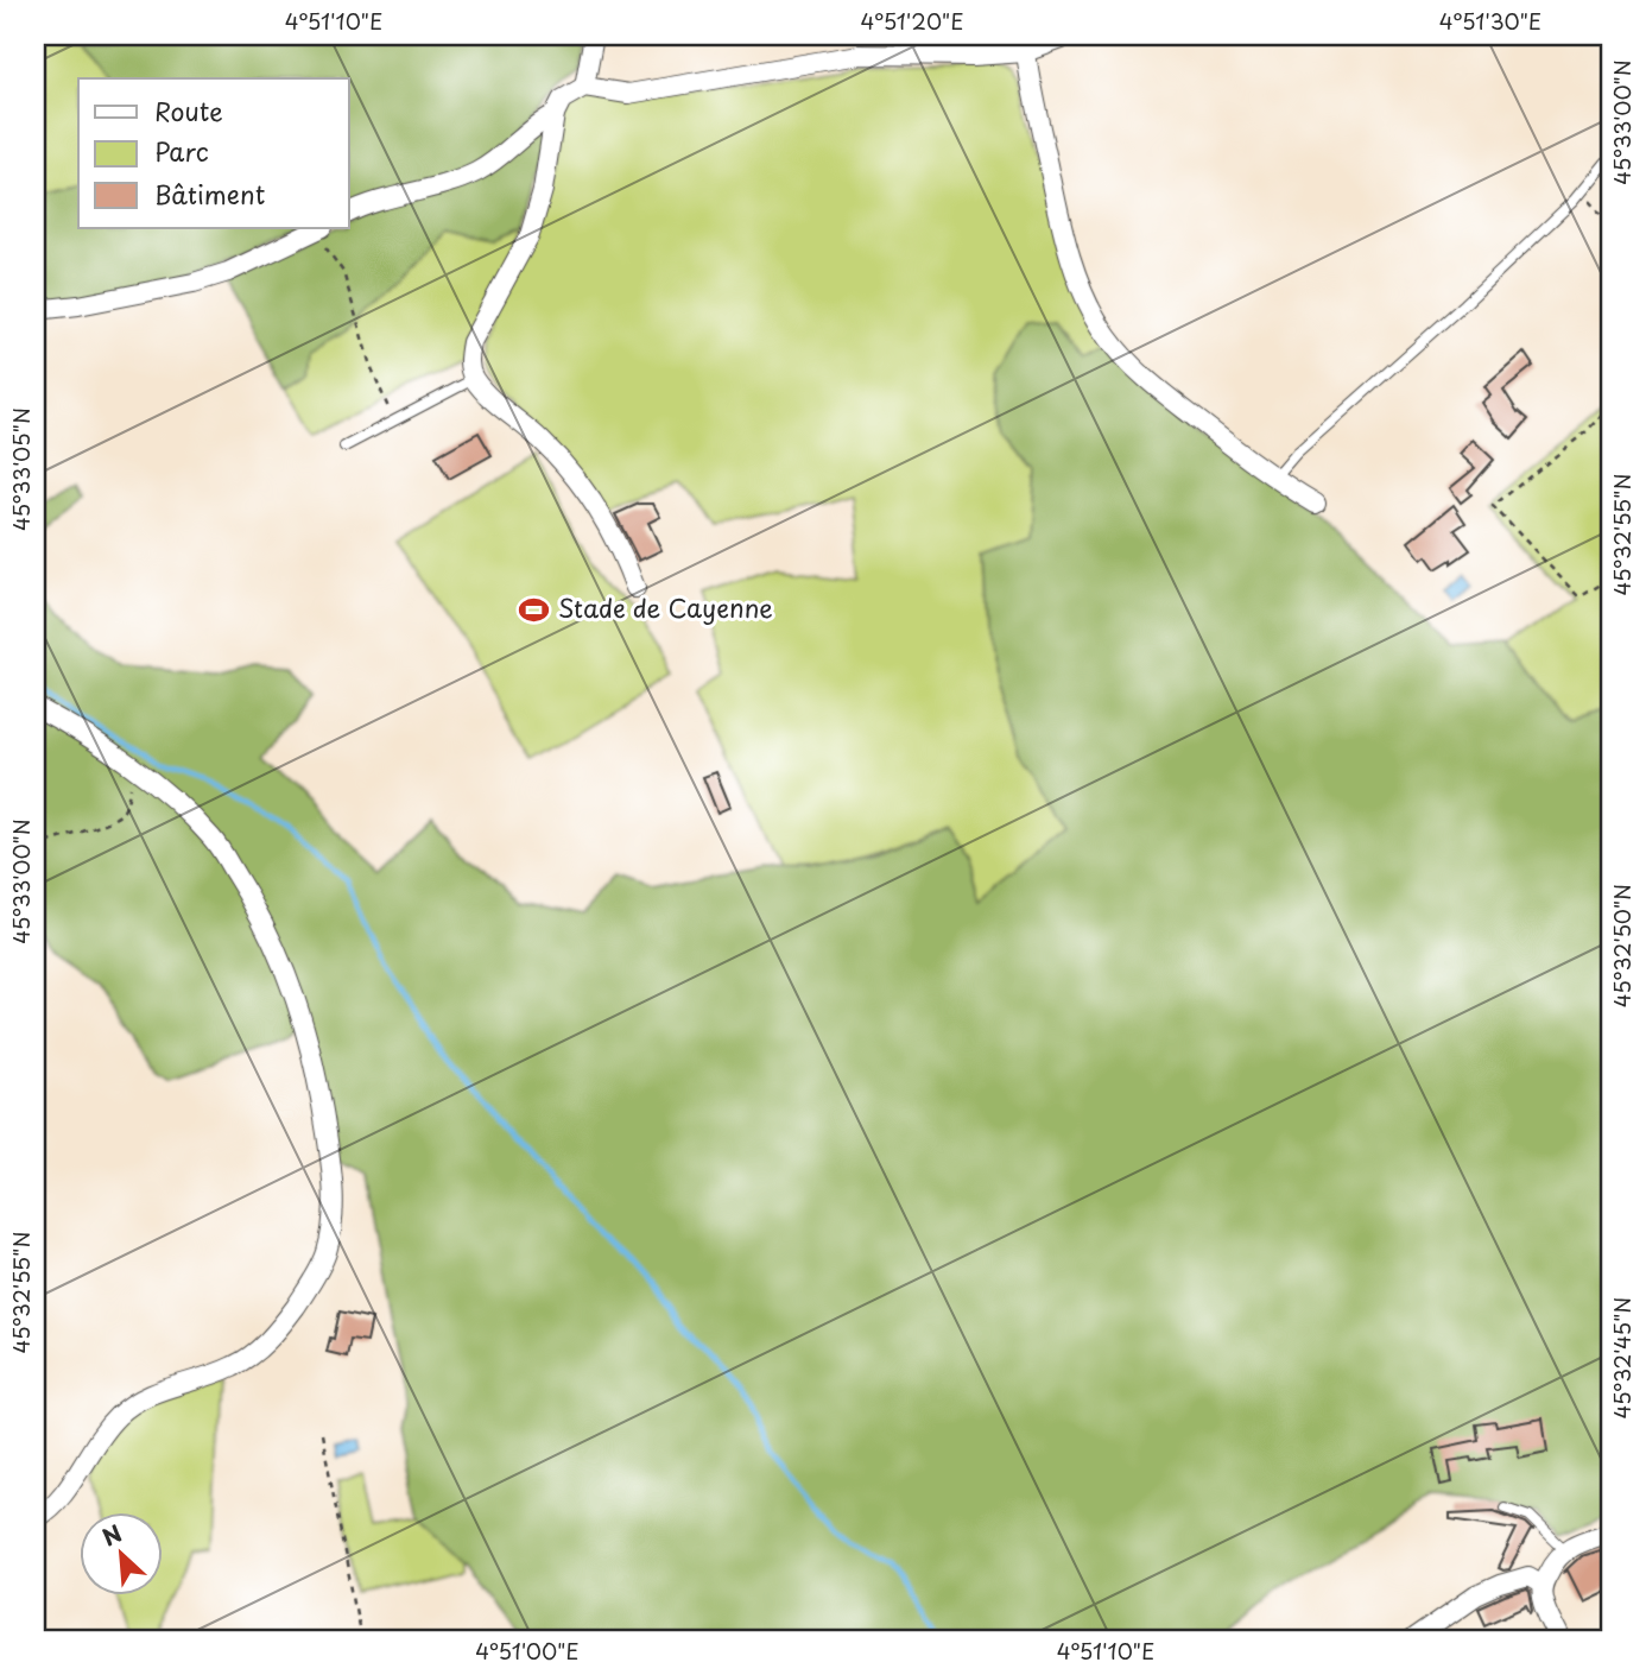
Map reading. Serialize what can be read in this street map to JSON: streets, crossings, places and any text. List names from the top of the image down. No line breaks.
{"places":{"sports":["Stade de Cayenne"]},"legend":["Route","Parc","Bâtiment"],"north":"top left","coordinates":["4°51'10\"E","4°51'20\"E","4°51'30\"E","45°33'00\"N","45°33'05\"N","45°32'55\"N","45°32'50\"N","45°32'45\"N","4°51'00\"E"]}
